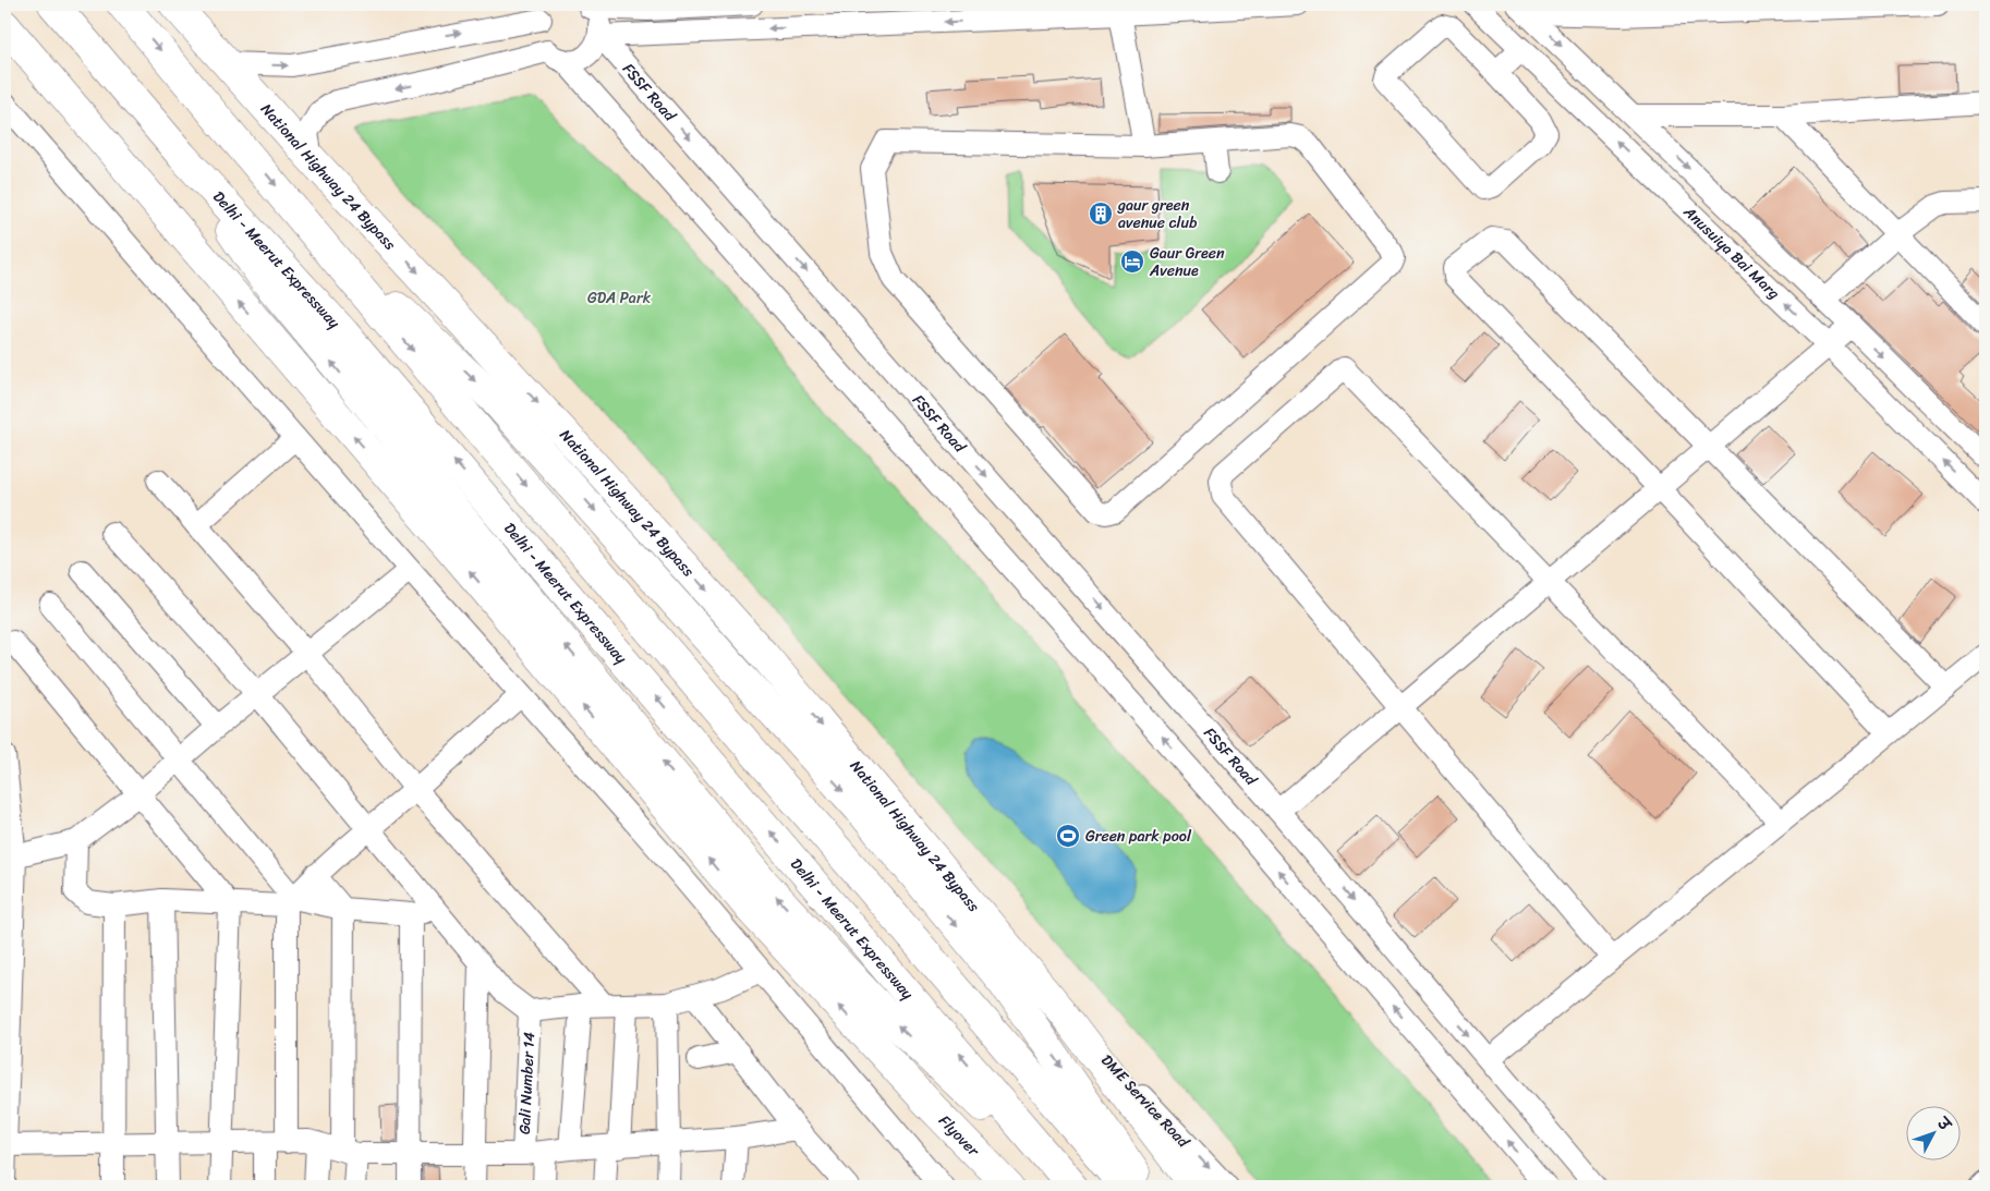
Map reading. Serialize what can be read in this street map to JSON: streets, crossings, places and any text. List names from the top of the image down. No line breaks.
{"streets":{"highway":["National Highway 24 Bypass","Delhi - Meerut Expressway","Flyover"],"street":["FSSF Road","Anusuiya Bai Marg","Gali Number 14","DME Service Road"]},"crossings":[["National Highway 24 Bypass","DME Service Road"]],"parks":["GDA Park"],"places":{"building":["gaur green avenue club"],"hotel":["Gaur Green Avenue"],"sports":["Green park pool"]},"north":"top right"}
